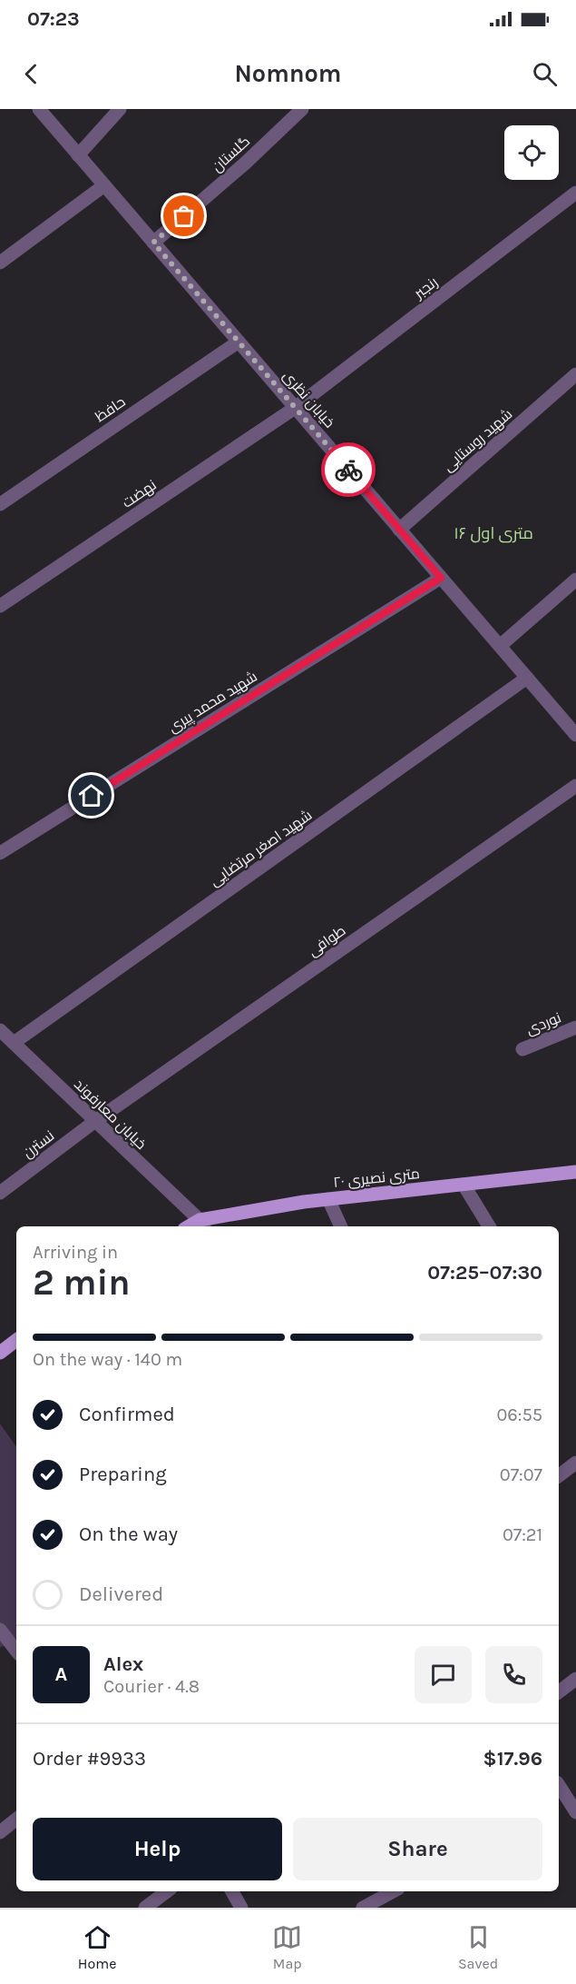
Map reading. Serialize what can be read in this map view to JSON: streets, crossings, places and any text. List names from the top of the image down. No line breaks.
{"streets":{"main road":["۲۰ متری نصیری"],"street":["گلستان","رنجبر","خیابان نظری","حافظ","شهید روستایی","نهضت","شهید محمد پیری","شهید اصغر مرتضایی","طوافی","نوردی","خیابان معارفوند","نسترن"]},"crossings":[["گلستان","خیابان نظری"],["رنجبر","خیابان نظری"],["رنجبر","نهضت"],["خیابان نظری","حافظ"],["خیابان نظری","شهید روستایی"],["خیابان نظری","نهضت"],["خیابان نظری","شهید محمد پیری"],["خیابان نظری","شهید اصغر مرتضایی"],["شهید اصغر مرتضایی","خیابان معارفوند"],["طوافی","خیابان معارفوند"],["طوافی","نسترن"],["خیابان معارفوند","نسترن"],["خیابان معارفوند","۲۰ متری نصیری"]],"districts":["۱۶ متری اول"],"page":{"status":"07:23","header":"Nomnom","heading":["2 min","Arriving in","07:25–07:30"],"panel":["Alex","Courier · 4.8","Order #9933","$17.96"],"bar":"On the way · 140 m","list":[["Confirmed","06:55"],["Preparing","07:07"],["On the way","07:21"],"Delivered"],"round":"A","buttons":["Help","Share"],"tabs":["Home","Map","Saved"]}}
